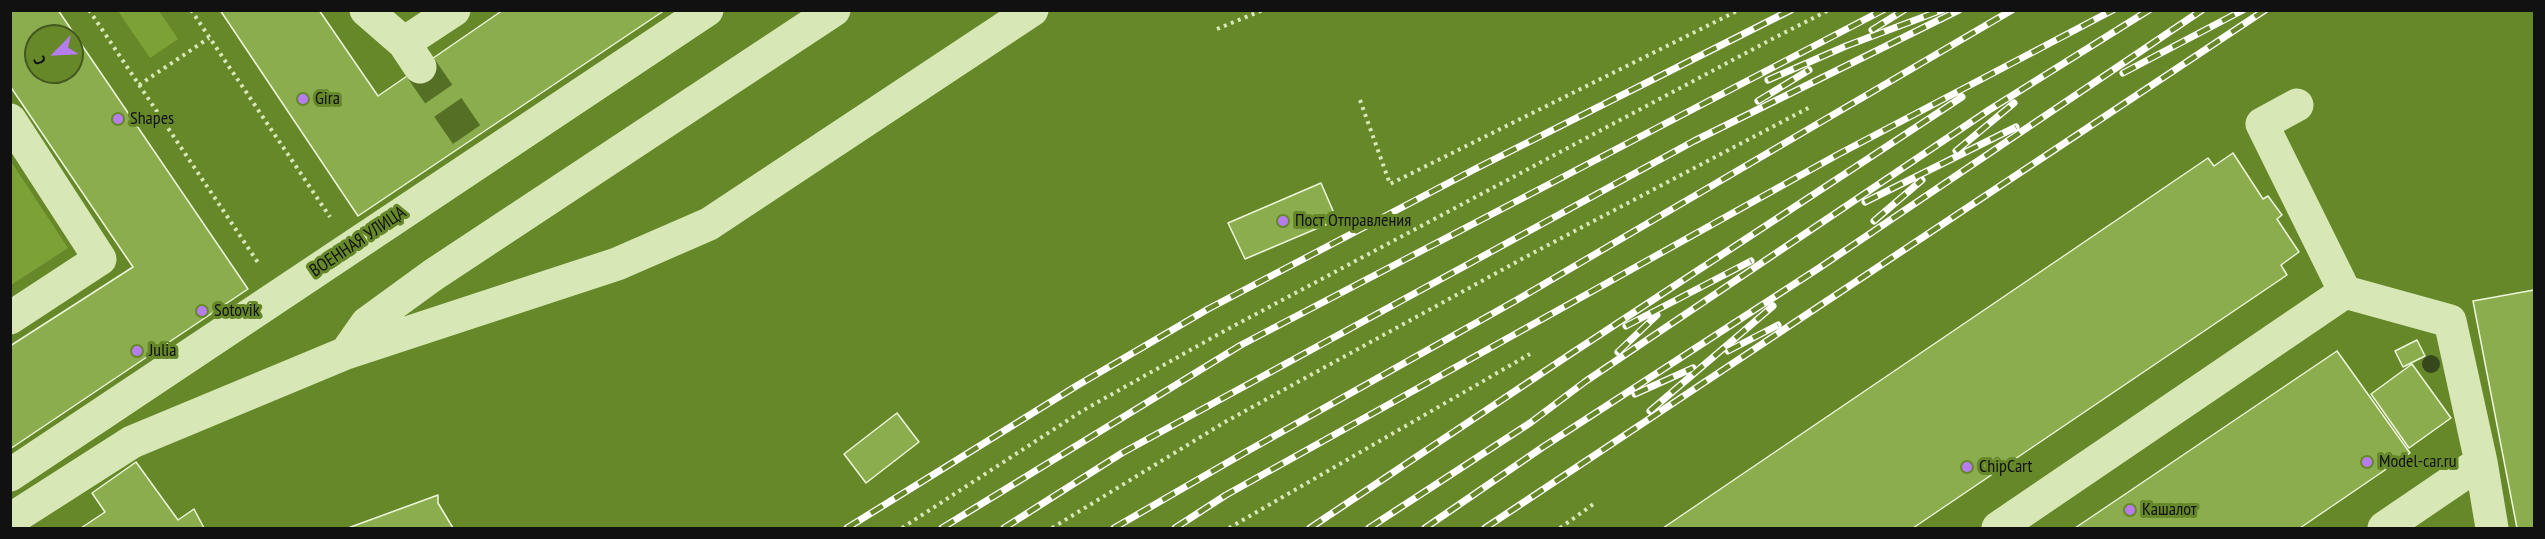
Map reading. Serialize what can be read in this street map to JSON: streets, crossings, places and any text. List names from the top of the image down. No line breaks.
{"streets":{"street":["ВОЕННАЯ УЛИЦА"]},"places":["Gira","Shapes","Пост Отправления","Sotovik","Julia","Model-car.ru","ChipCart","Кашалот"],"north":"bottom left"}
